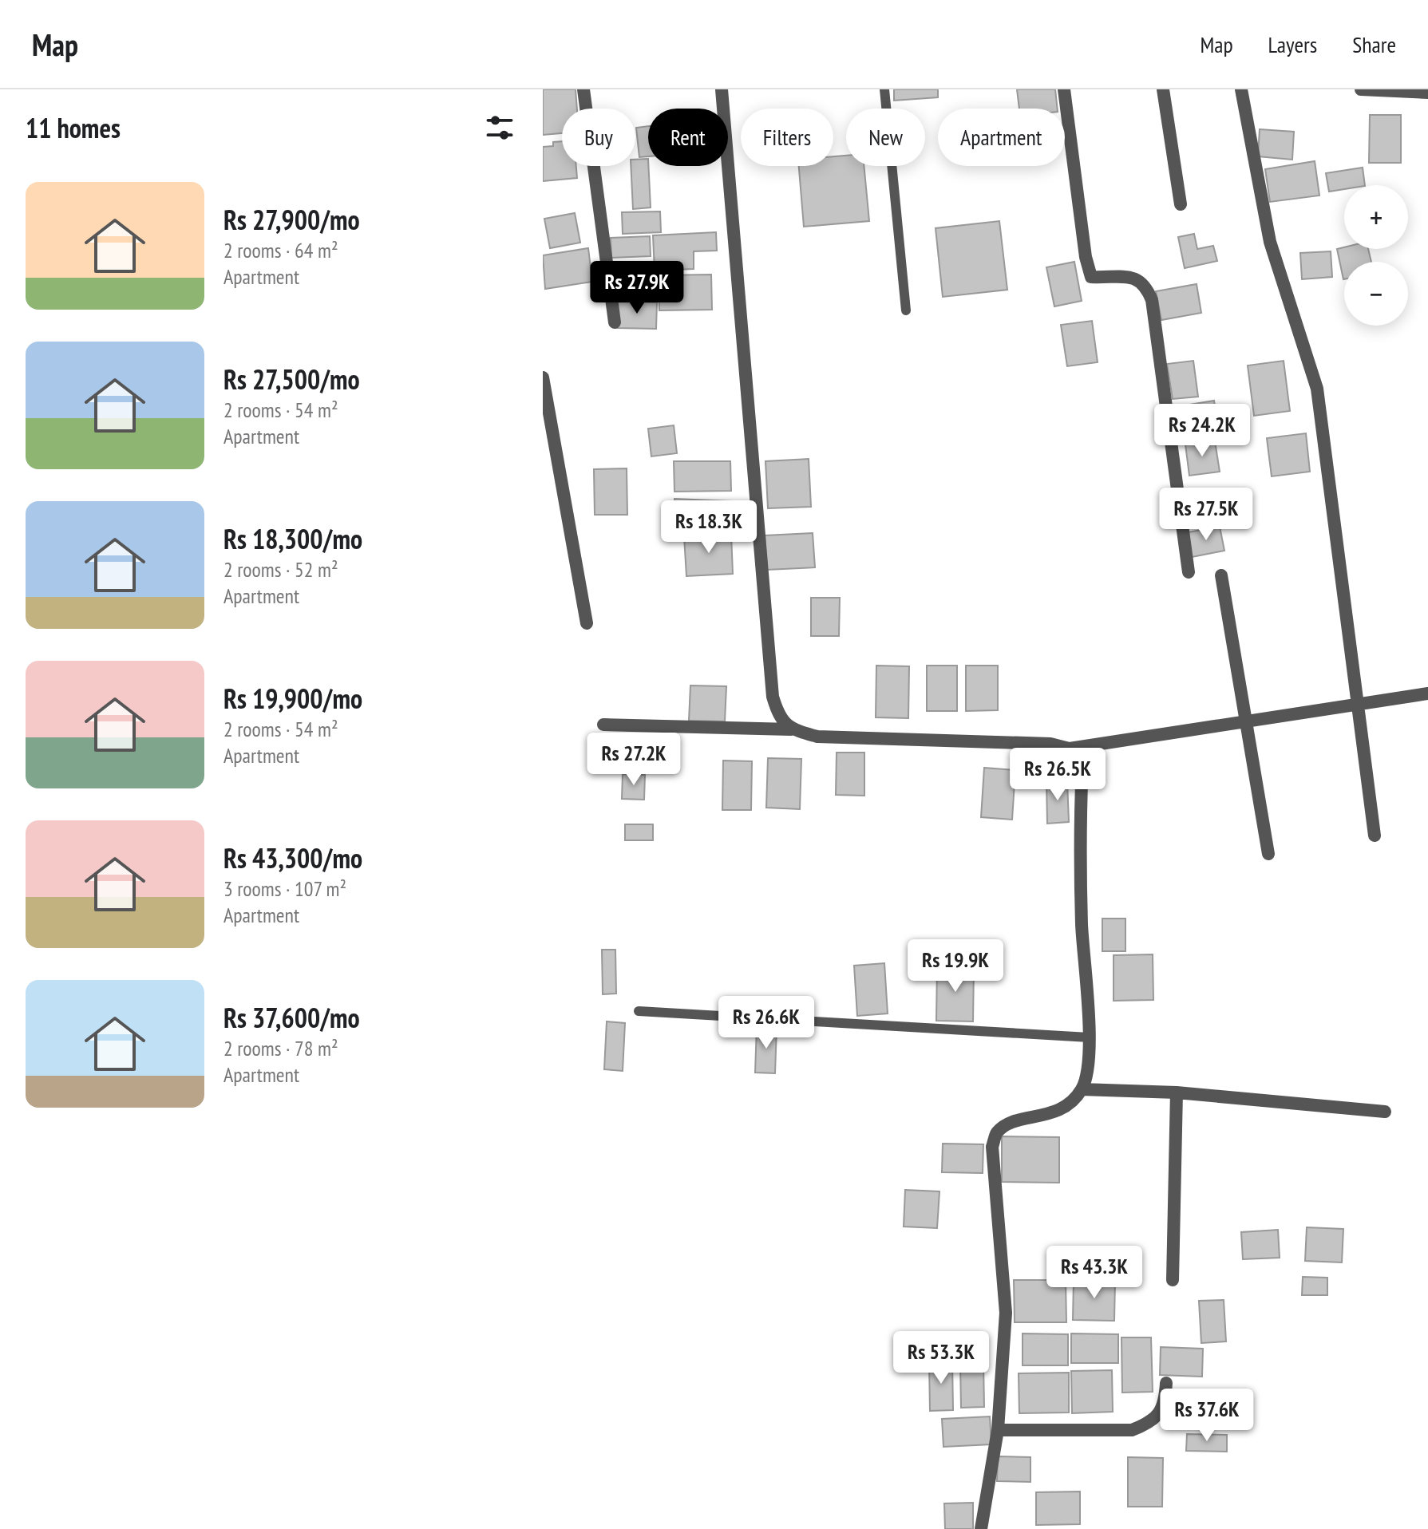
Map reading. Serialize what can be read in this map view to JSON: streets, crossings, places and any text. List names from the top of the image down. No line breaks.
{"page":{"header":"Map","nav":["Map","Layers","Share"],"heading":"11 homes","chip":["Buy","Rent","Filters","New","Apartment"],"list":[{"name":"Rs 27,900/mo","note":"2 rooms · 64 m² · Apartment"},{"name":"Rs 27,500/mo","note":"2 rooms · 54 m² · Apartment"},{"name":"Rs 18,300/mo","note":"2 rooms · 52 m² · Apartment"},{"name":"Rs 19,900/mo","note":"2 rooms · 54 m² · Apartment"},{"name":"Rs 43,300/mo","note":"3 rooms · 107 m² · Apartment"},{"name":"Rs 37,600/mo","note":"2 rooms · 78 m² · Apartment"}],"map_buttons":["+","−"],"price":["Rs 27.9K","Rs 24.2K","Rs 27.5K","Rs 18.3K","Rs 27.2K","Rs 26.5K","Rs 19.9K","Rs 26.6K","Rs 43.3K","Rs 53.3K","Rs 37.6K"]}}
